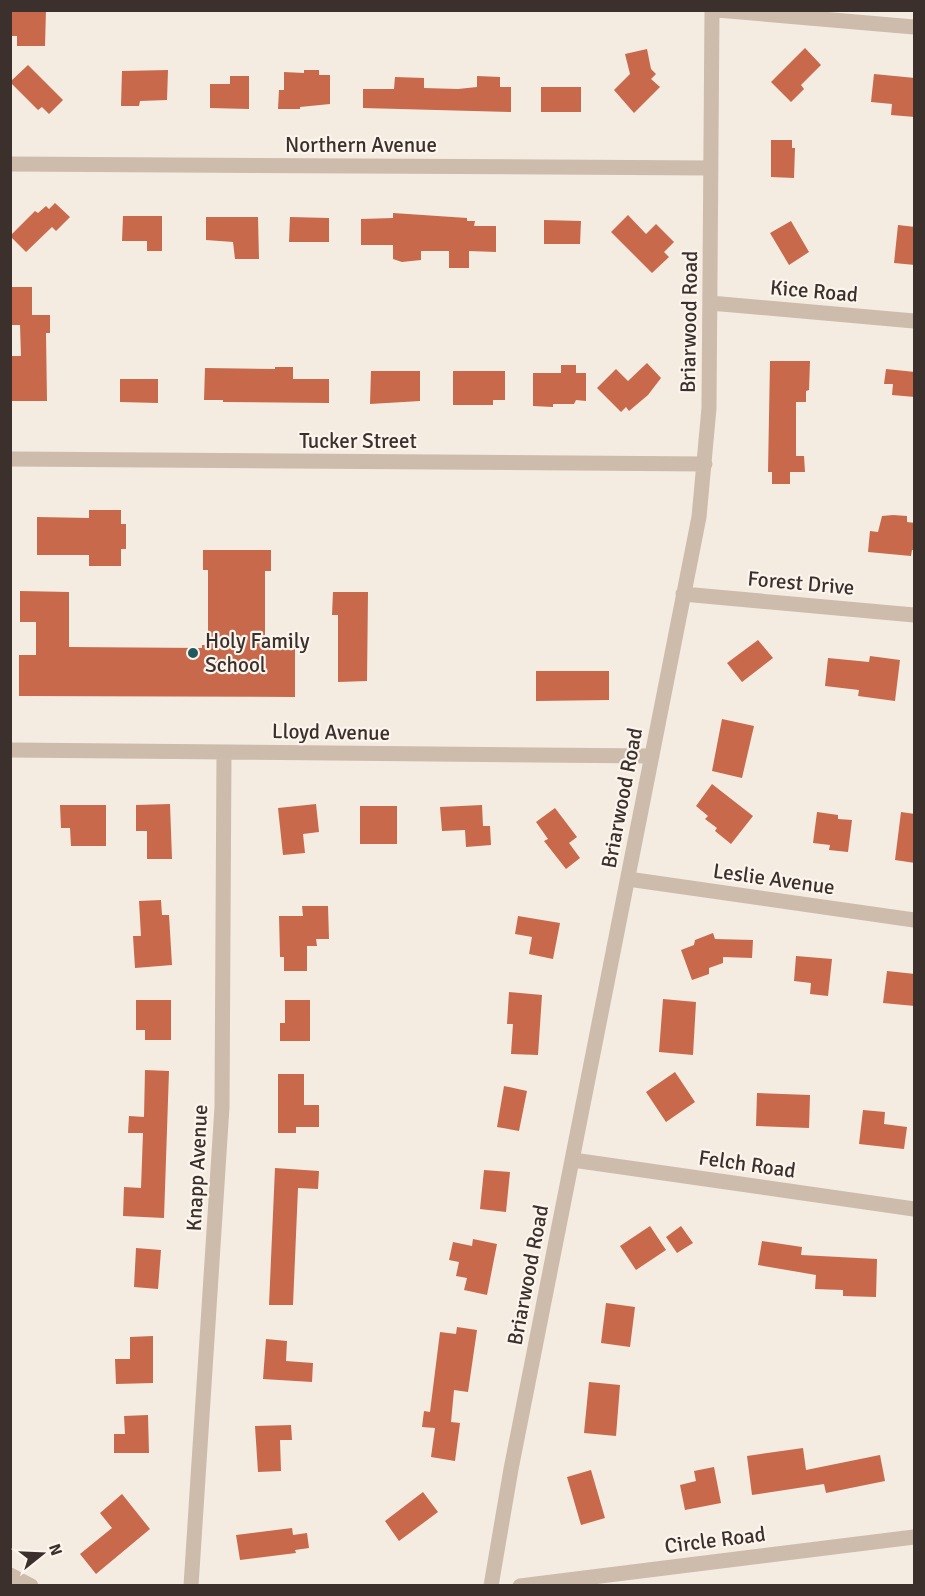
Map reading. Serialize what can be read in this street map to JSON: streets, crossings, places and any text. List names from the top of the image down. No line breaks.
{"streets":{"street":["Northern Avenue","Kice Road","Briarwood Road","Tucker Street","Forest Drive","Lloyd Avenue","Leslie Avenue","Felch Road","Knapp Avenue","Circle Road"]},"crossings":[["Northern Avenue","Briarwood Road"],["Kice Road","Briarwood Road"],["Briarwood Road","Tucker Street"],["Briarwood Road","Forest Drive"],["Briarwood Road","Lloyd Avenue"],["Briarwood Road","Leslie Avenue"],["Briarwood Road","Felch Road"],["Lloyd Avenue","Knapp Avenue"]],"places":["Holy Family School"],"north":"right"}
